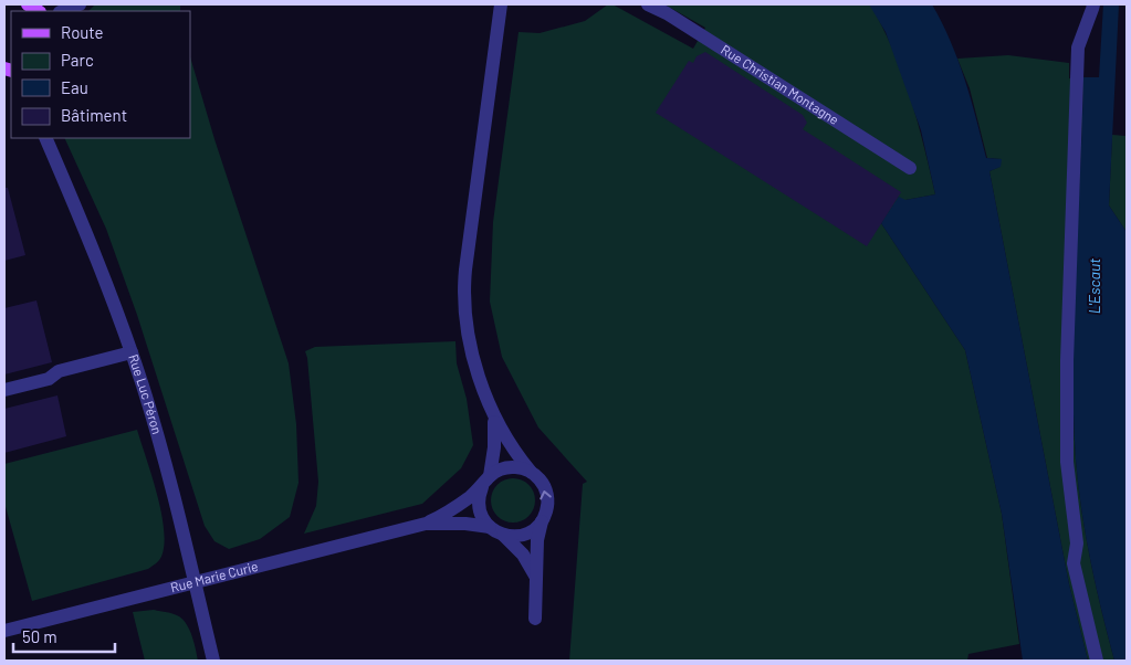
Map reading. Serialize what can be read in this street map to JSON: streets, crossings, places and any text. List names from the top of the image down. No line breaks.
{"streets":{"street":["Rue Christian Montagne","Rue Luc Péron","Rue Marie Curie"]},"crossings":[["Rue Luc Péron","Rue Marie Curie"]],"water":["L'Escaut"],"legend":["Route","Parc","Eau","Bâtiment"],"scale_bar":"50 m"}
